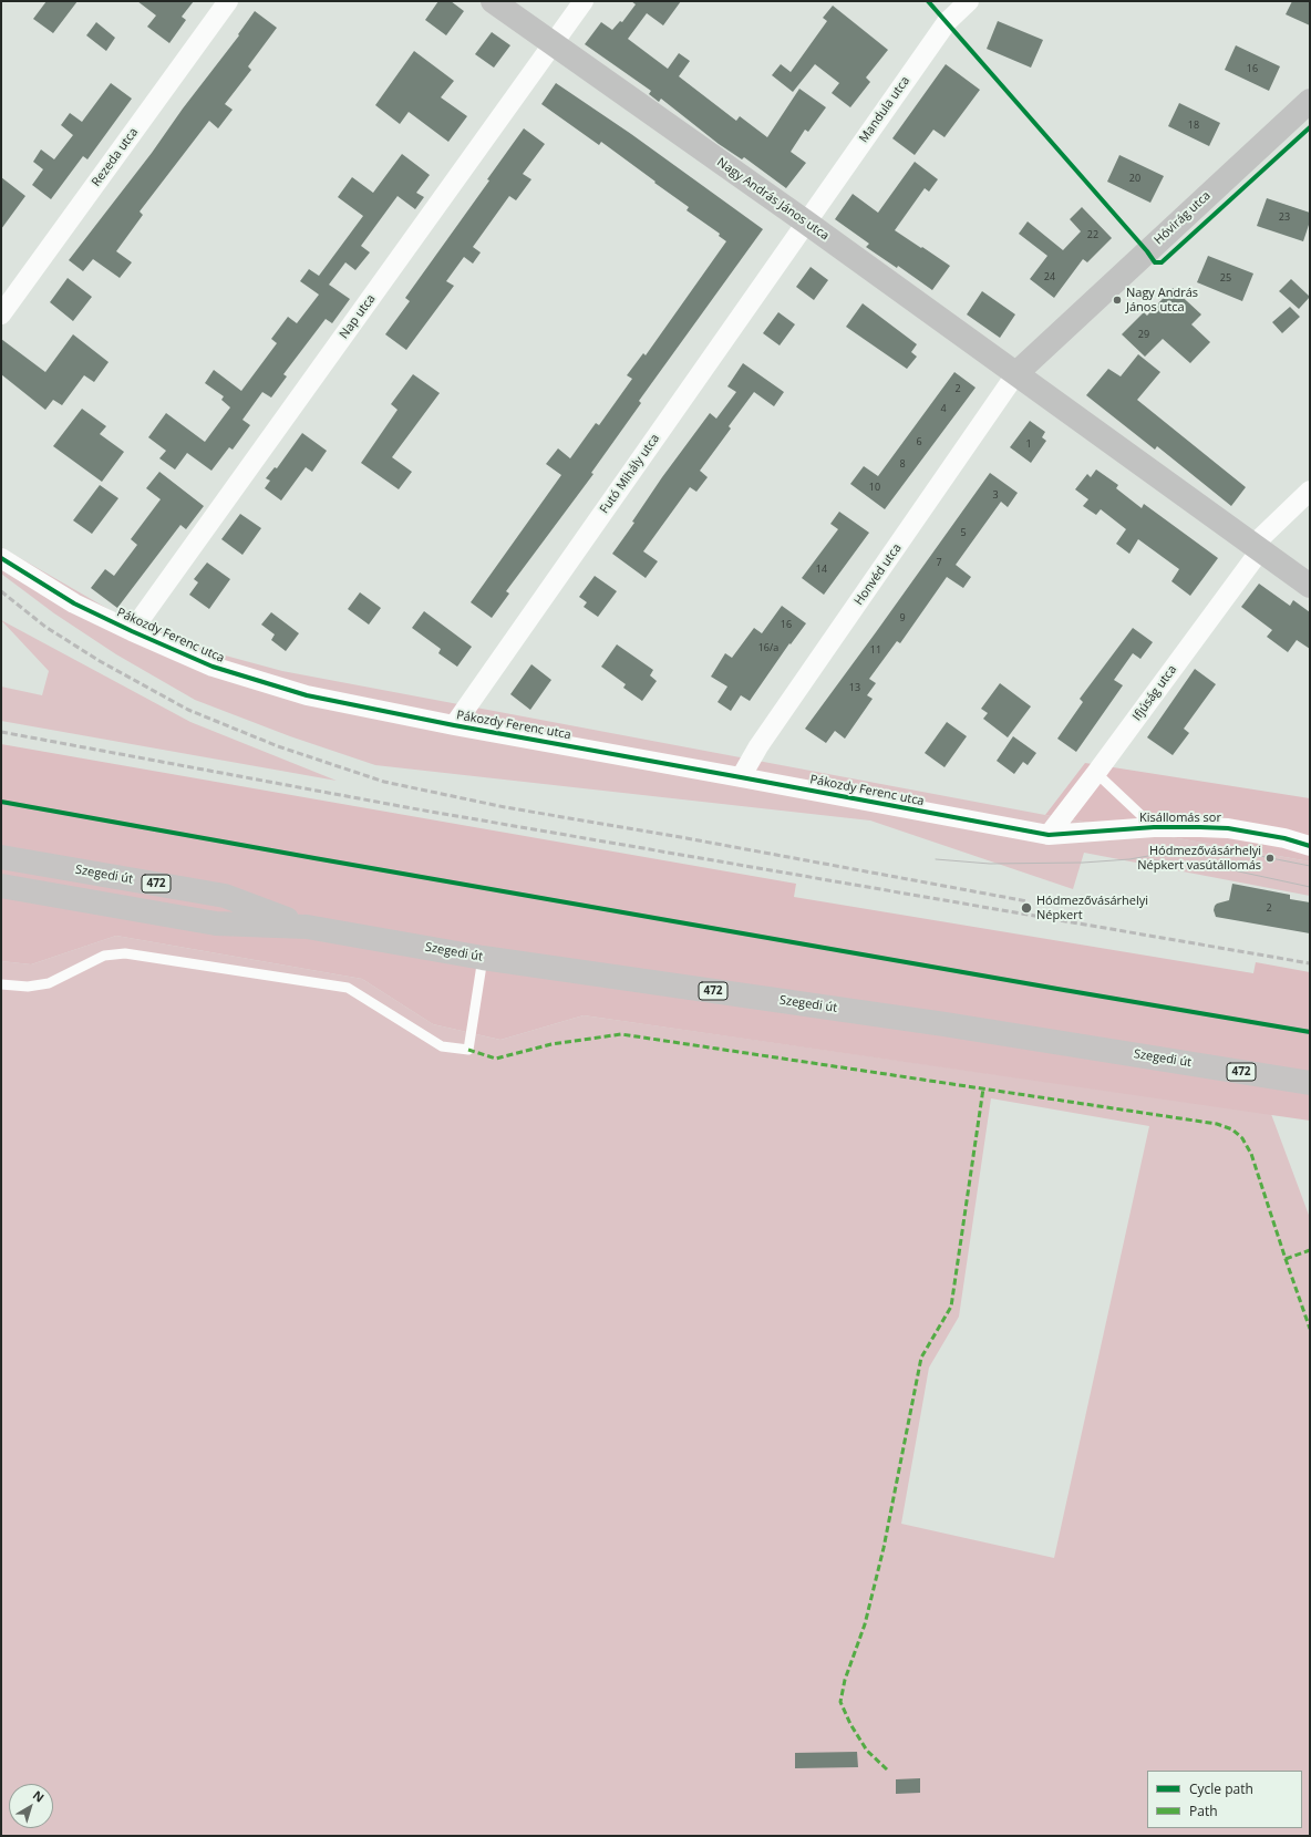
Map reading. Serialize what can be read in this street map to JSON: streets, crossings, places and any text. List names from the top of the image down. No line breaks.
{"streets":{"main road":["Szegedi út","472"],"street":["Mandula utca","Rezeda utca","Nagy András János utca","Hóvirág utca","Nap utca","Futó Mihály utca","Honvéd utca","Pákozdy Ferenc utca","Ifjúság utca","Kisállomás sor"]},"crossings":[["Mandula utca","Nagy András János utca"],["Mandula utca","Futó Mihály utca"],["Nagy András János utca","Hóvirág utca"],["Nagy András János utca","Nap utca"],["Nagy András János utca","Futó Mihály utca"],["Nagy András János utca","Honvéd utca"],["Nagy András János utca","Ifjúság utca"],["Hóvirág utca","Honvéd utca"],["Nap utca","Pákozdy Ferenc utca"],["Futó Mihály utca","Pákozdy Ferenc utca"],["Honvéd utca","Pákozdy Ferenc utca"],["Pákozdy Ferenc utca","Ifjúság utca"],["Pákozdy Ferenc utca","Kisállomás sor"],["Ifjúság utca","Kisállomás sor"]],"places":["Nagy András János utca","Hódmezővásárhelyi Népkert vasútállomás","Hódmezővásárhelyi Népkert"],"house_numbers":["16","18","20","23","22","24","25","29","2","4","6","1","8","10","3","5","7","14","9","16","16/a","11","13","2"],"legend":["Cycle path","Path"],"north":"top right"}
